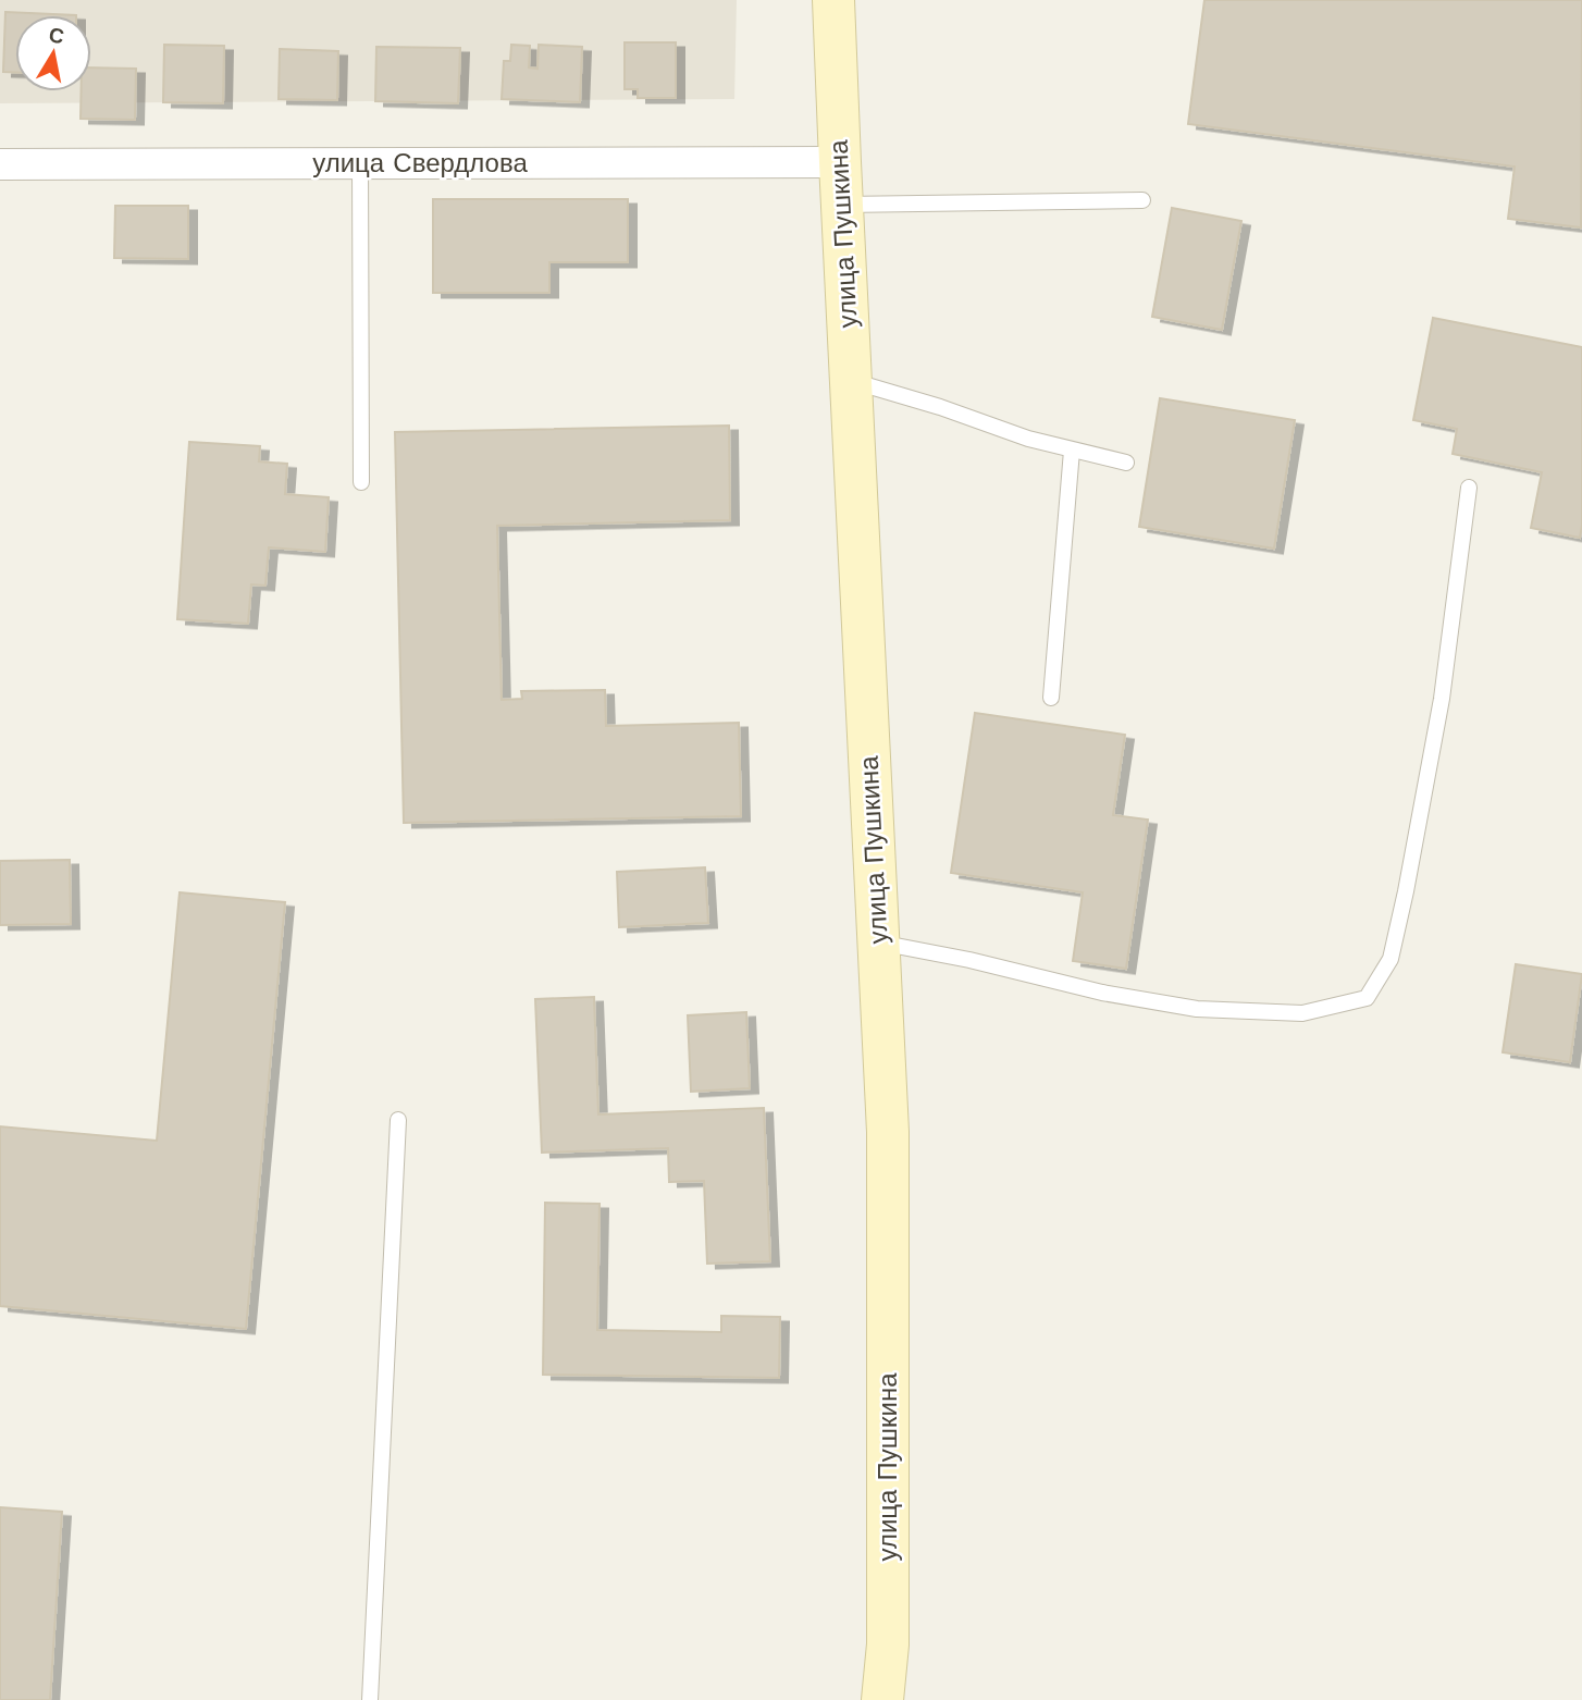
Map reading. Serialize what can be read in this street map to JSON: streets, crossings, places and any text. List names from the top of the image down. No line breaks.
{"streets":{"street":["улица Свердлова","улица Пушкина"]},"crossings":[["улица Свердлова","улица Пушкина"]],"north":"top"}
